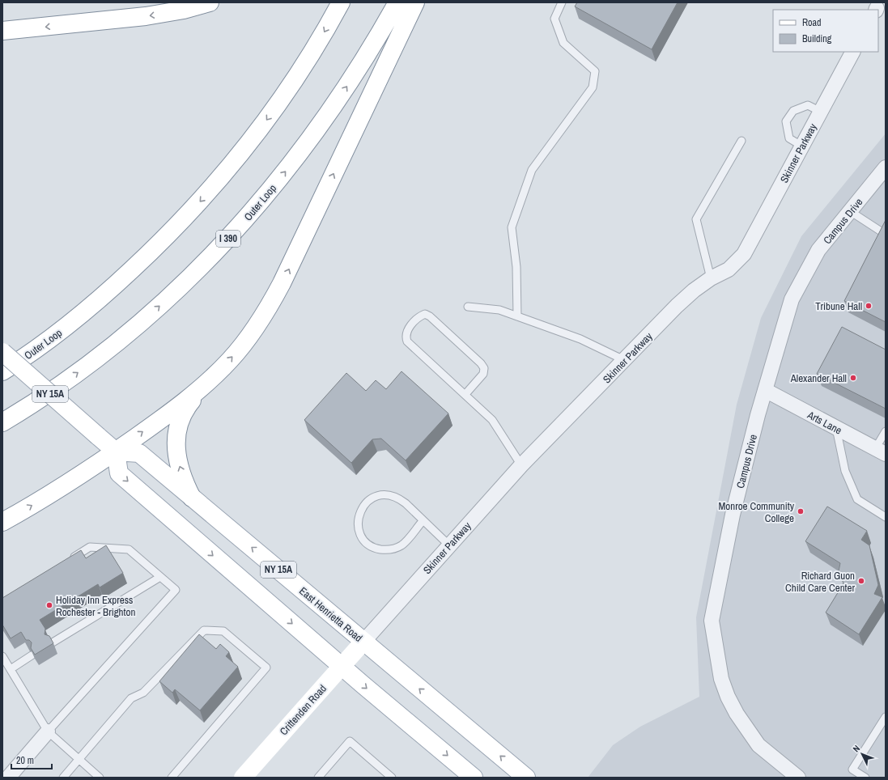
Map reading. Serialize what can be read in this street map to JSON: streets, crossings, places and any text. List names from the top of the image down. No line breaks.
{"streets":{"main road":["Outer Loop","I 390","NY 15A","East Henrietta Road","Crittenden Road"],"street":["Skinner Parkway","Campus Drive","Arts Lane"]},"crossings":[["Skinner Parkway","East Henrietta Road"],["Skinner Parkway","Crittenden Road"],["Campus Drive","Arts Lane"],["NY 15A","East Henrietta Road"],["NY 15A","Crittenden Road"],["East Henrietta Road","Crittenden Road"]],"places":["Tribune Hall","Alexander Hall","Monroe Community College","Richard Guon Child Care Center","Holiday Inn Express Rochester - Brighton"],"legend":["Road","Building"],"scale_bar":"20 m","north":"top left"}
